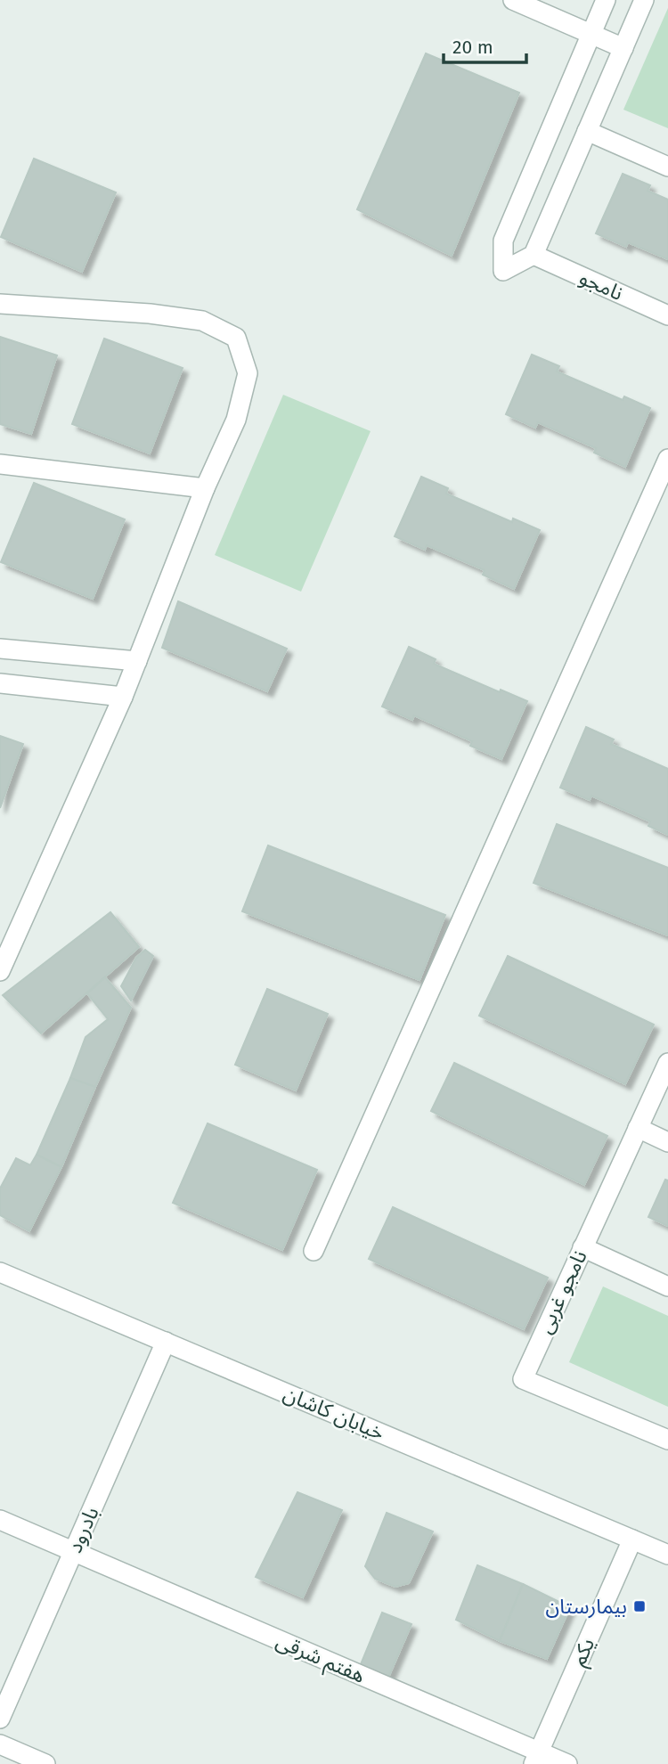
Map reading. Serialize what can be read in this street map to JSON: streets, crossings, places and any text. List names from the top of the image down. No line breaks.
{"streets":{"street":["نامجو","نامجو غربی","خیابان کاشان","بادرود","یکم","هفتم شرقی"]},"crossings":[["خیابان کاشان","بادرود"],["خیابان کاشان","یکم"],["بادرود","هفتم شرقی"],["یکم","هفتم شرقی"]],"places":{"transit":["بیمارستان"]},"scale_bar":"20 m"}
